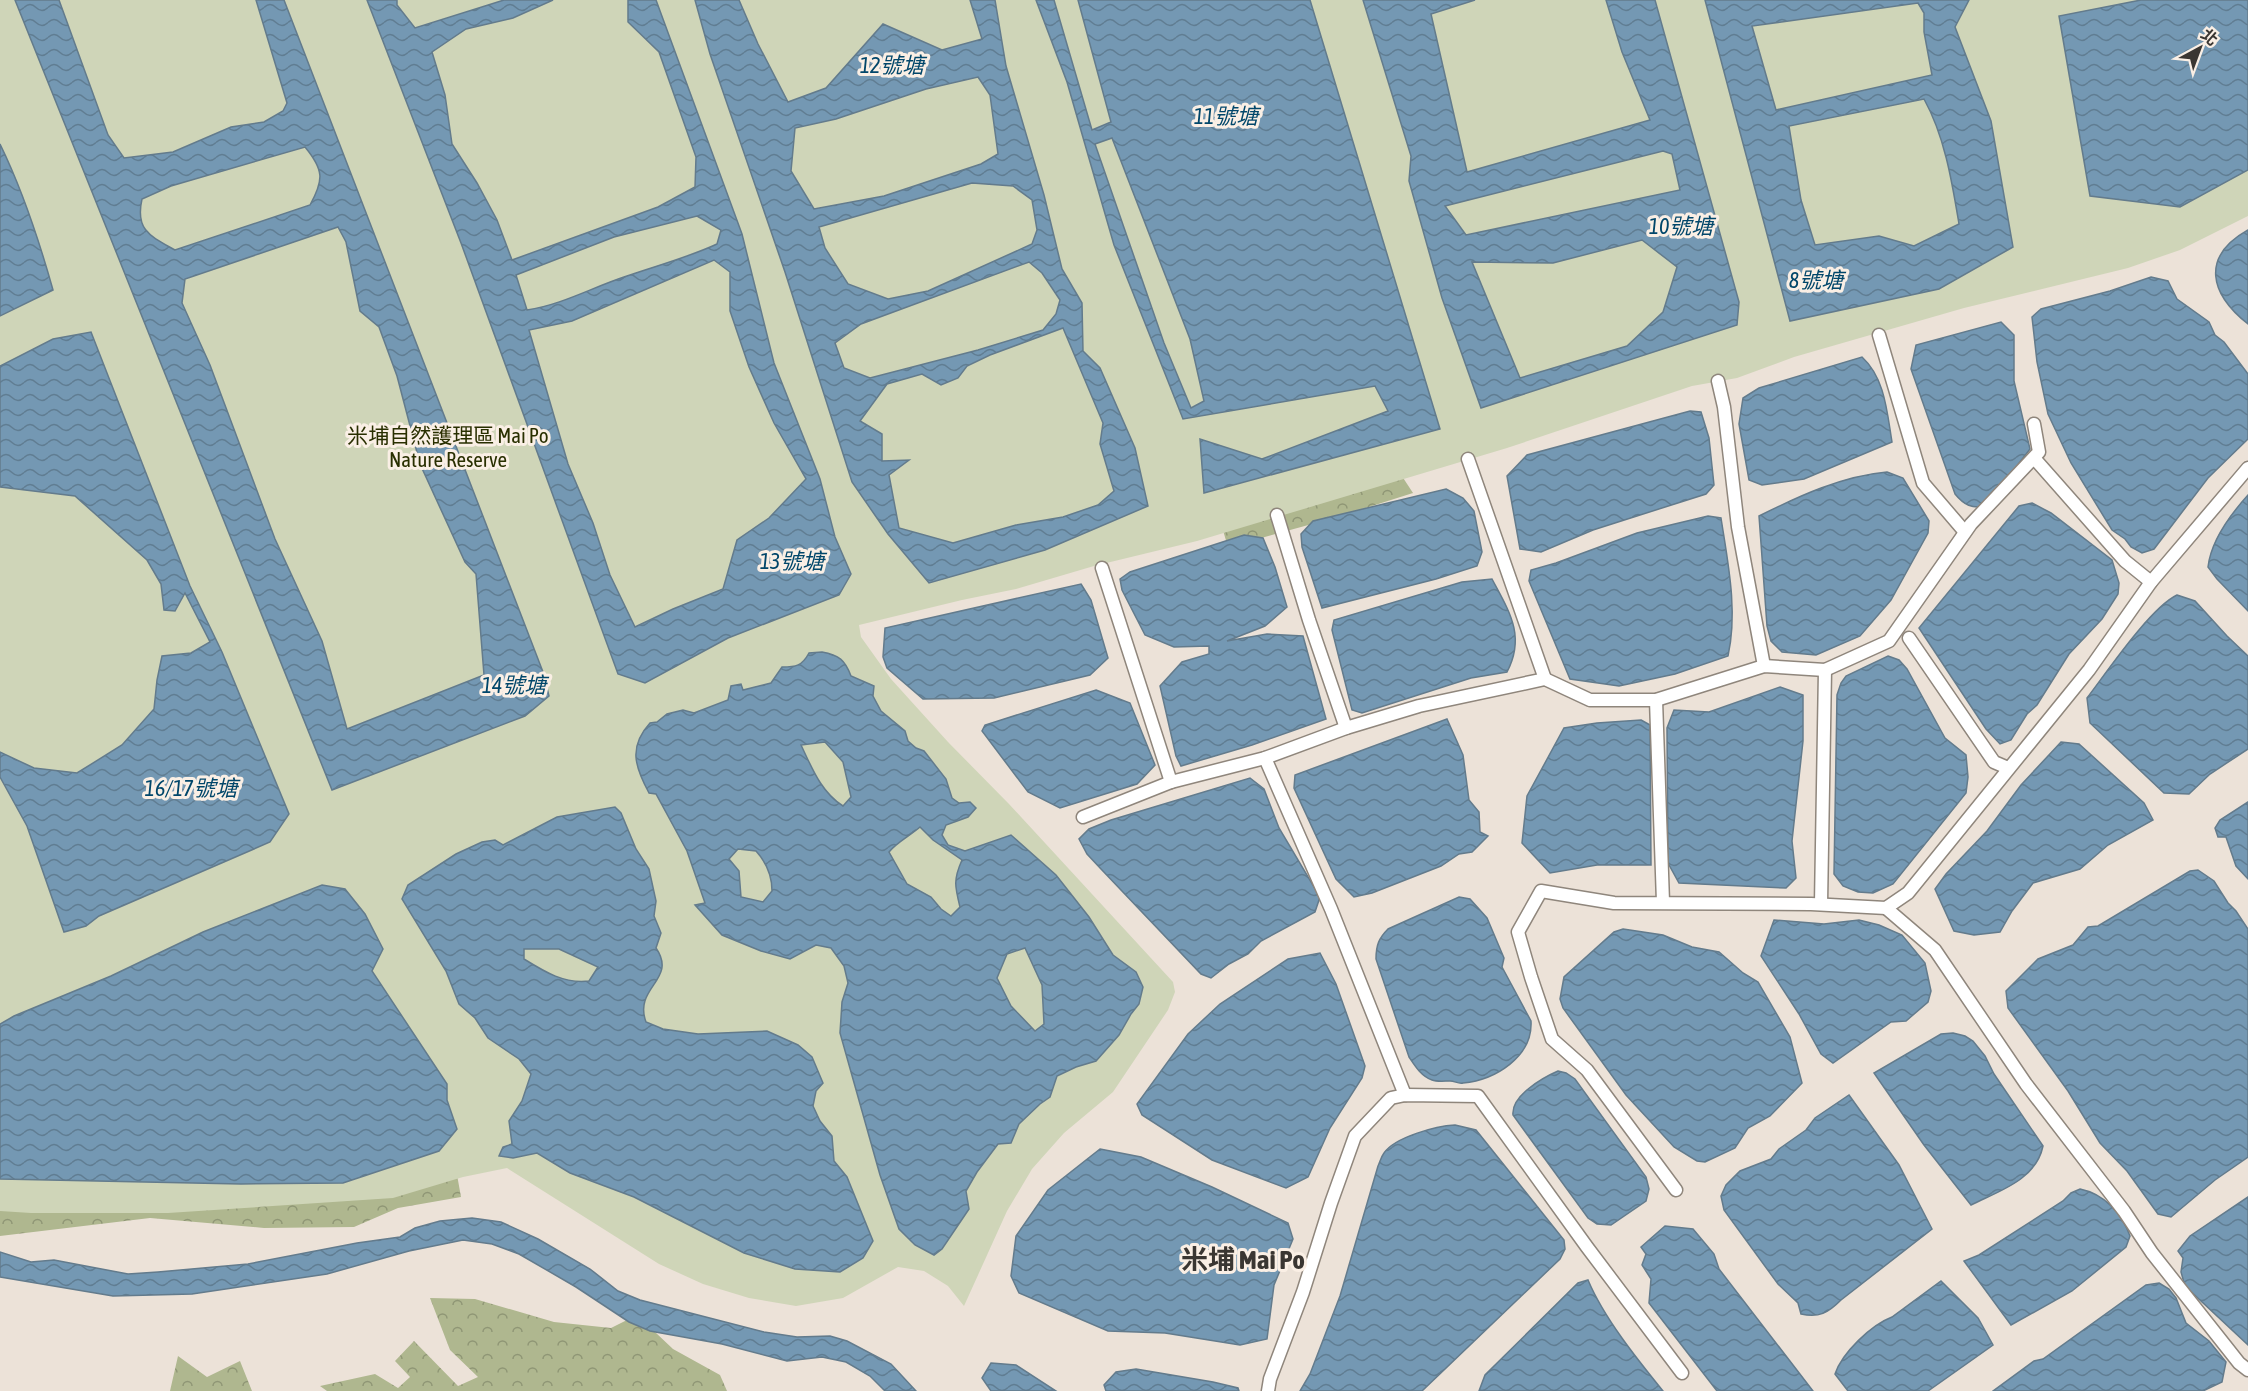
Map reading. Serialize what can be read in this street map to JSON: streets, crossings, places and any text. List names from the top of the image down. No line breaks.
{"districts":["米埔 Mai Po"],"water":["12號塘","11號塘","10號塘","8號塘","13號塘","14號塘","16/17號塘"],"parks":["米埔自然護理區 Mai Po Nature Reserve"],"north":"top right"}
